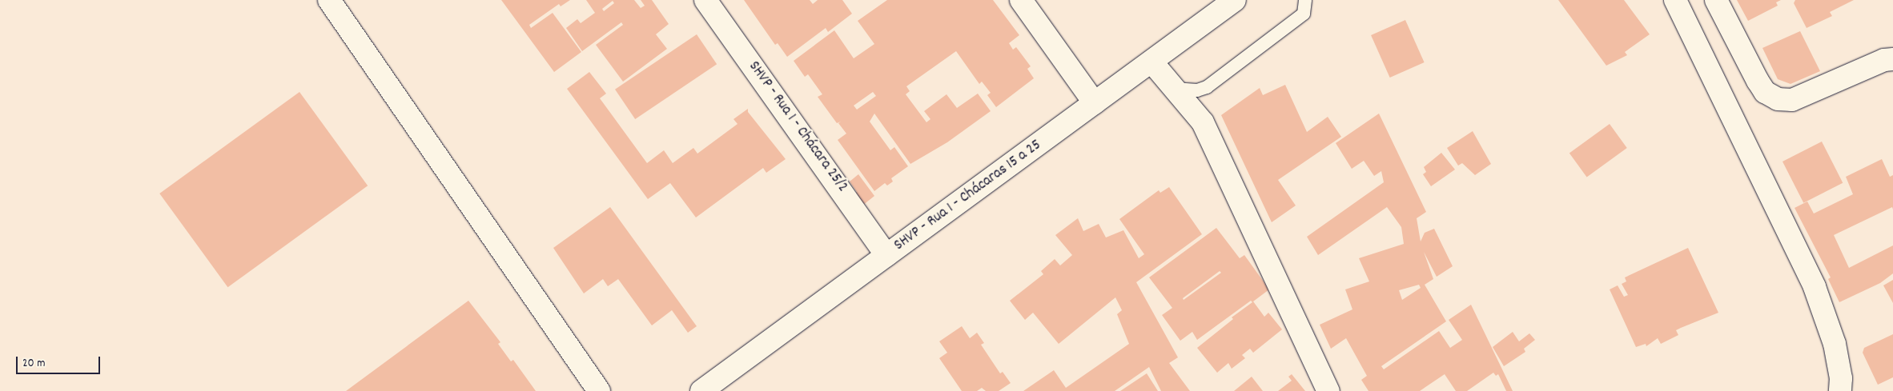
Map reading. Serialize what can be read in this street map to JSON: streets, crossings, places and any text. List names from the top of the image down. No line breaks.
{"streets":{"street":["SHVP - Rua 1 - Chácara 25/2","SHVP - Rua 1 - Chácaras 15 a 25"]},"crossings":[["SHVP - Rua 1 - Chácara 25/2","SHVP - Rua 1 - Chácaras 15 a 25"]],"scale_bar":"20 m"}
